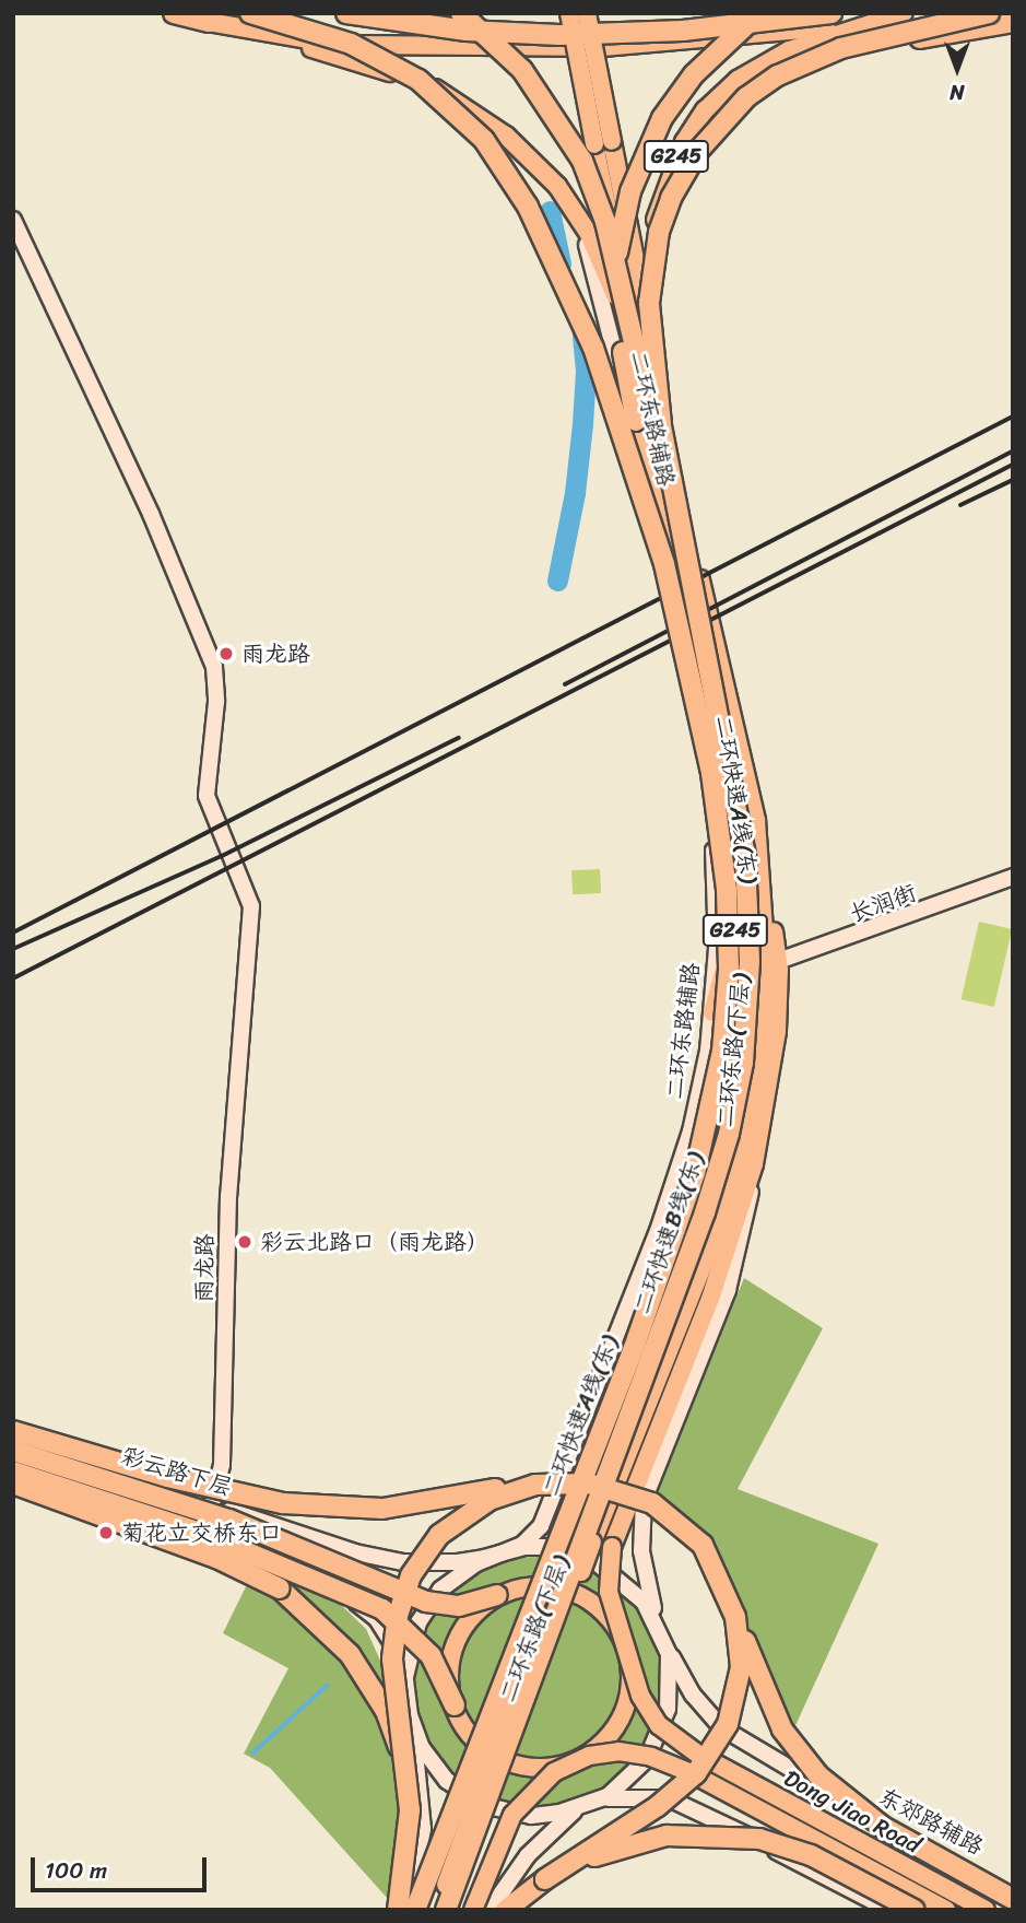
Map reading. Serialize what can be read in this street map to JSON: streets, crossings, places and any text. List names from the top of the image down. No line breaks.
{"streets":{"highway":["二环快速A线(东)","二环快速B线(东)"],"main road":["G245","二环东路辅路","长润街","二环东路(下层)","雨龙路","彩云路下层","Dong Jiao Road","东郊路辅路"]},"crossings":[["G245","二环东路辅路"],["G245","长润街"],["G245","二环东路(下层)"],["G245","雨龙路"],["G245","东郊路辅路"],["二环东路辅路","彩云路下层"],["长润街","二环东路(下层)"],["雨龙路","彩云路下层"]],"places":["雨龙路","彩云北路口（雨龙路）","菊花立交桥东口"],"scale_bar":"100 m","north":"bottom"}
